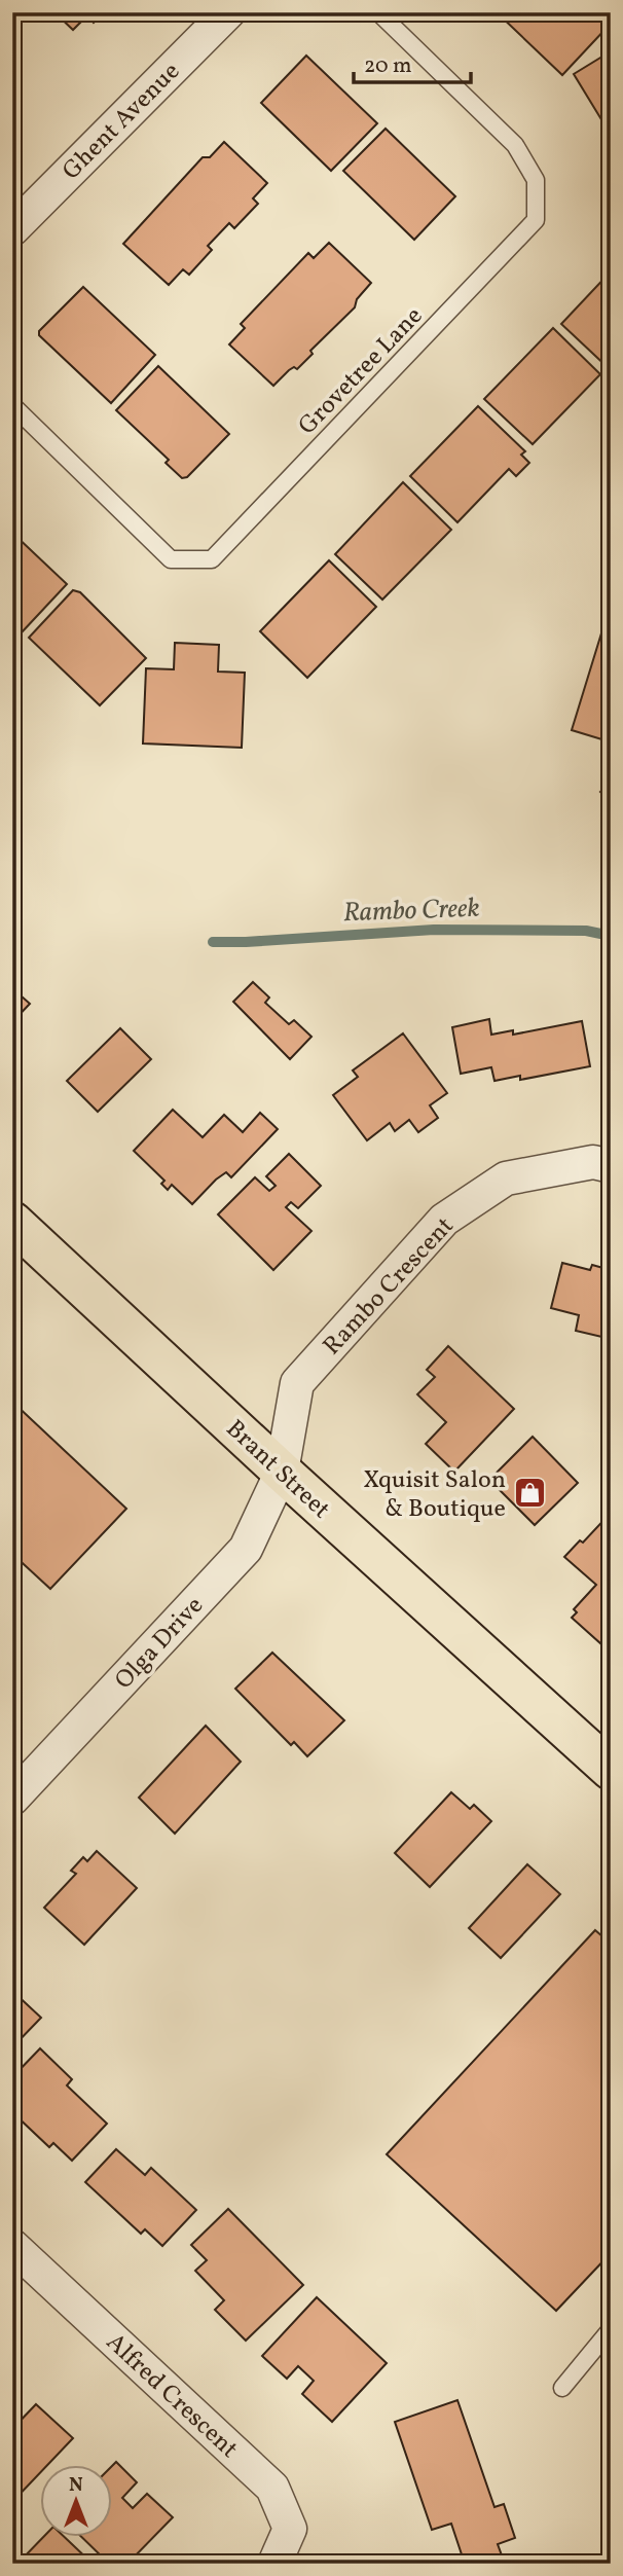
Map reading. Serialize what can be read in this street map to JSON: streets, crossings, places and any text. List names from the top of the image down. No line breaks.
{"streets":{"main road":["Brant Street"],"street":["Ghent Avenue","Rambo Crescent","Olga Drive","Alfred Crescent"],"lane":["Grovetree Lane"]},"crossings":[["Rambo Crescent","Brant Street"],["Rambo Crescent","Olga Drive"],["Brant Street","Olga Drive"]],"water":["Rambo Creek"],"places":{"shop":["Xquisit Salon & Boutique"]},"scale_bar":"20 m","north":"top"}
